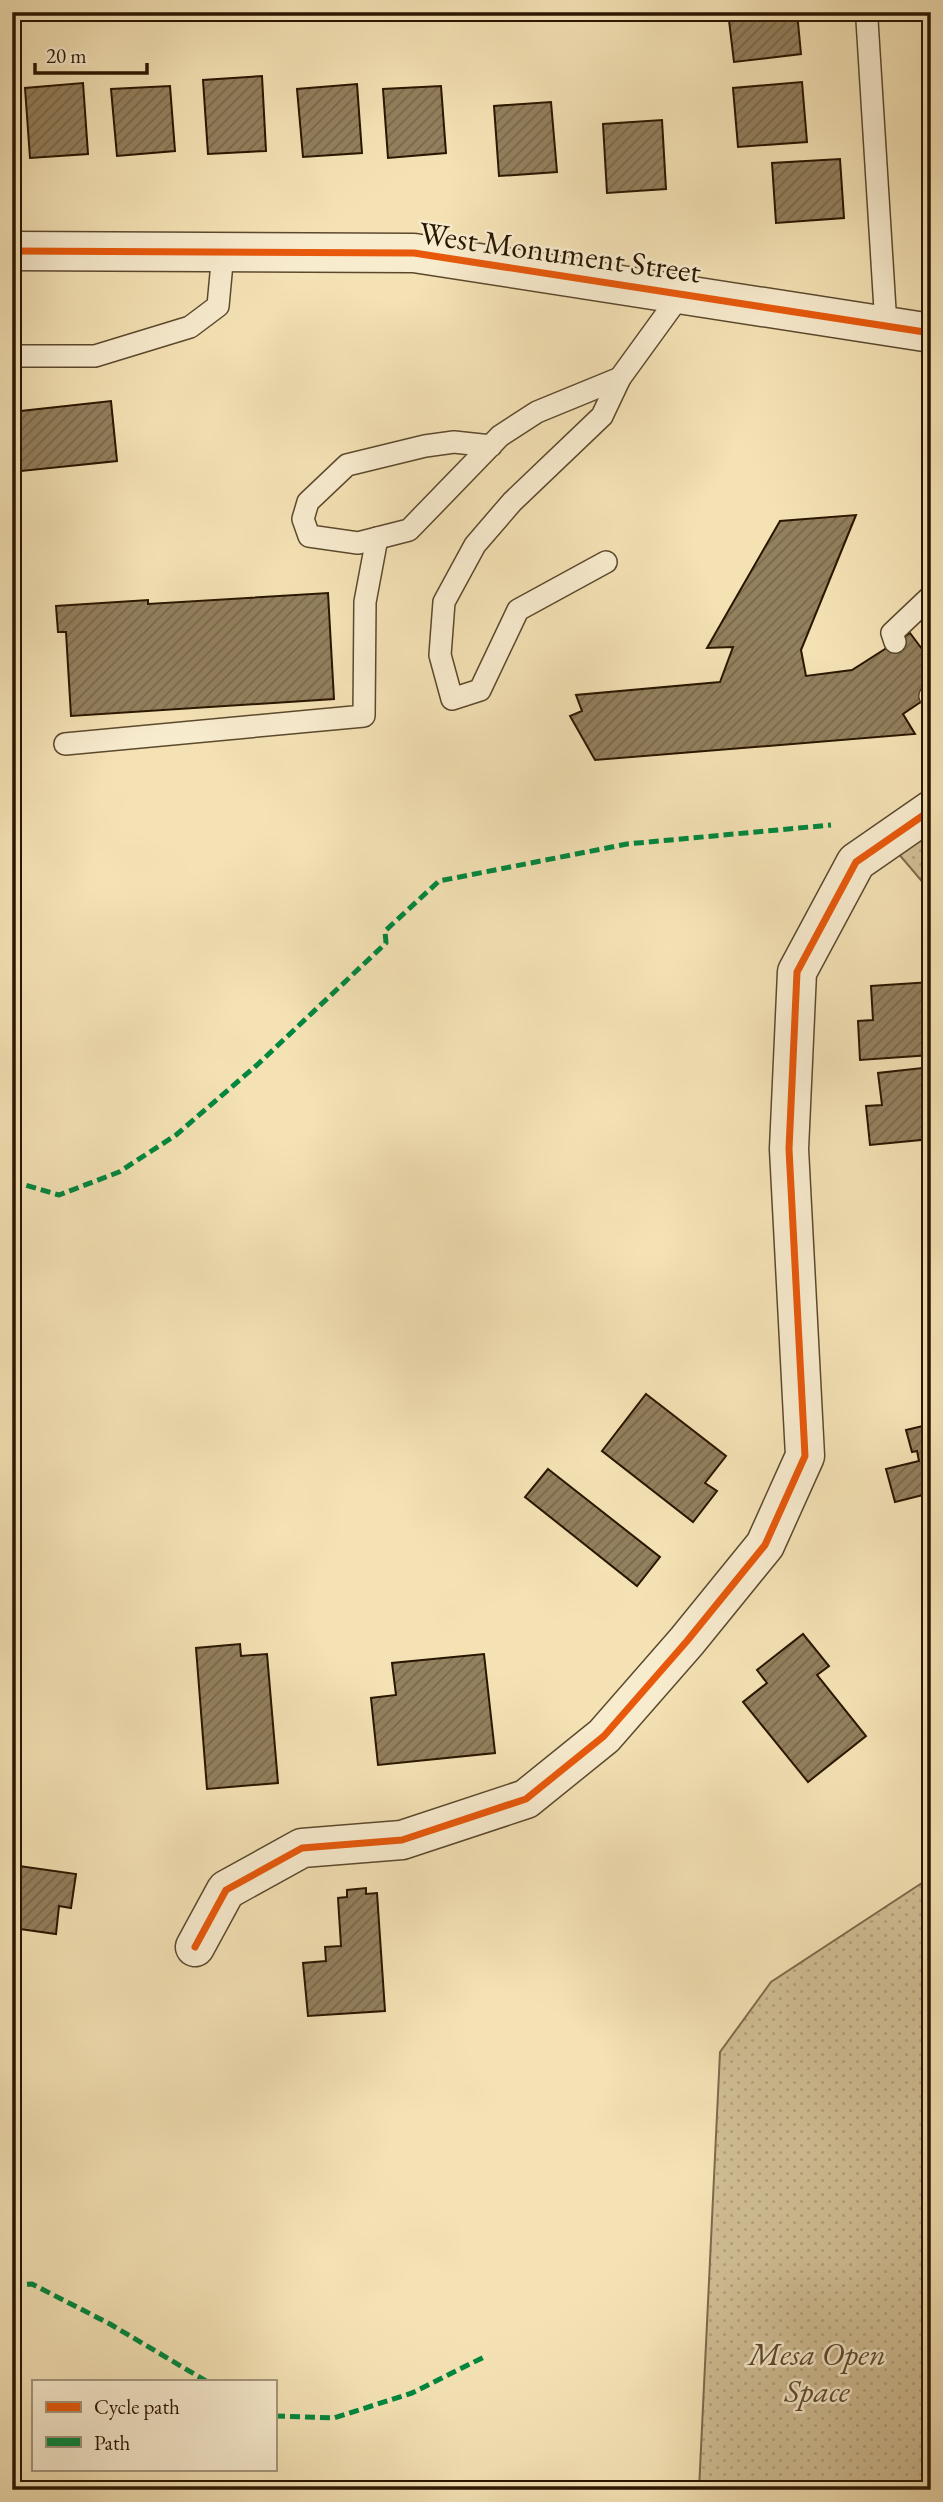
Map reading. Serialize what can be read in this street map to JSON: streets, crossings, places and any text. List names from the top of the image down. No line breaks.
{"streets":{"street":["West Monument Street"]},"parks":["Mesa Open Space"],"legend":["Cycle path","Path"],"scale_bar":"20 m"}
